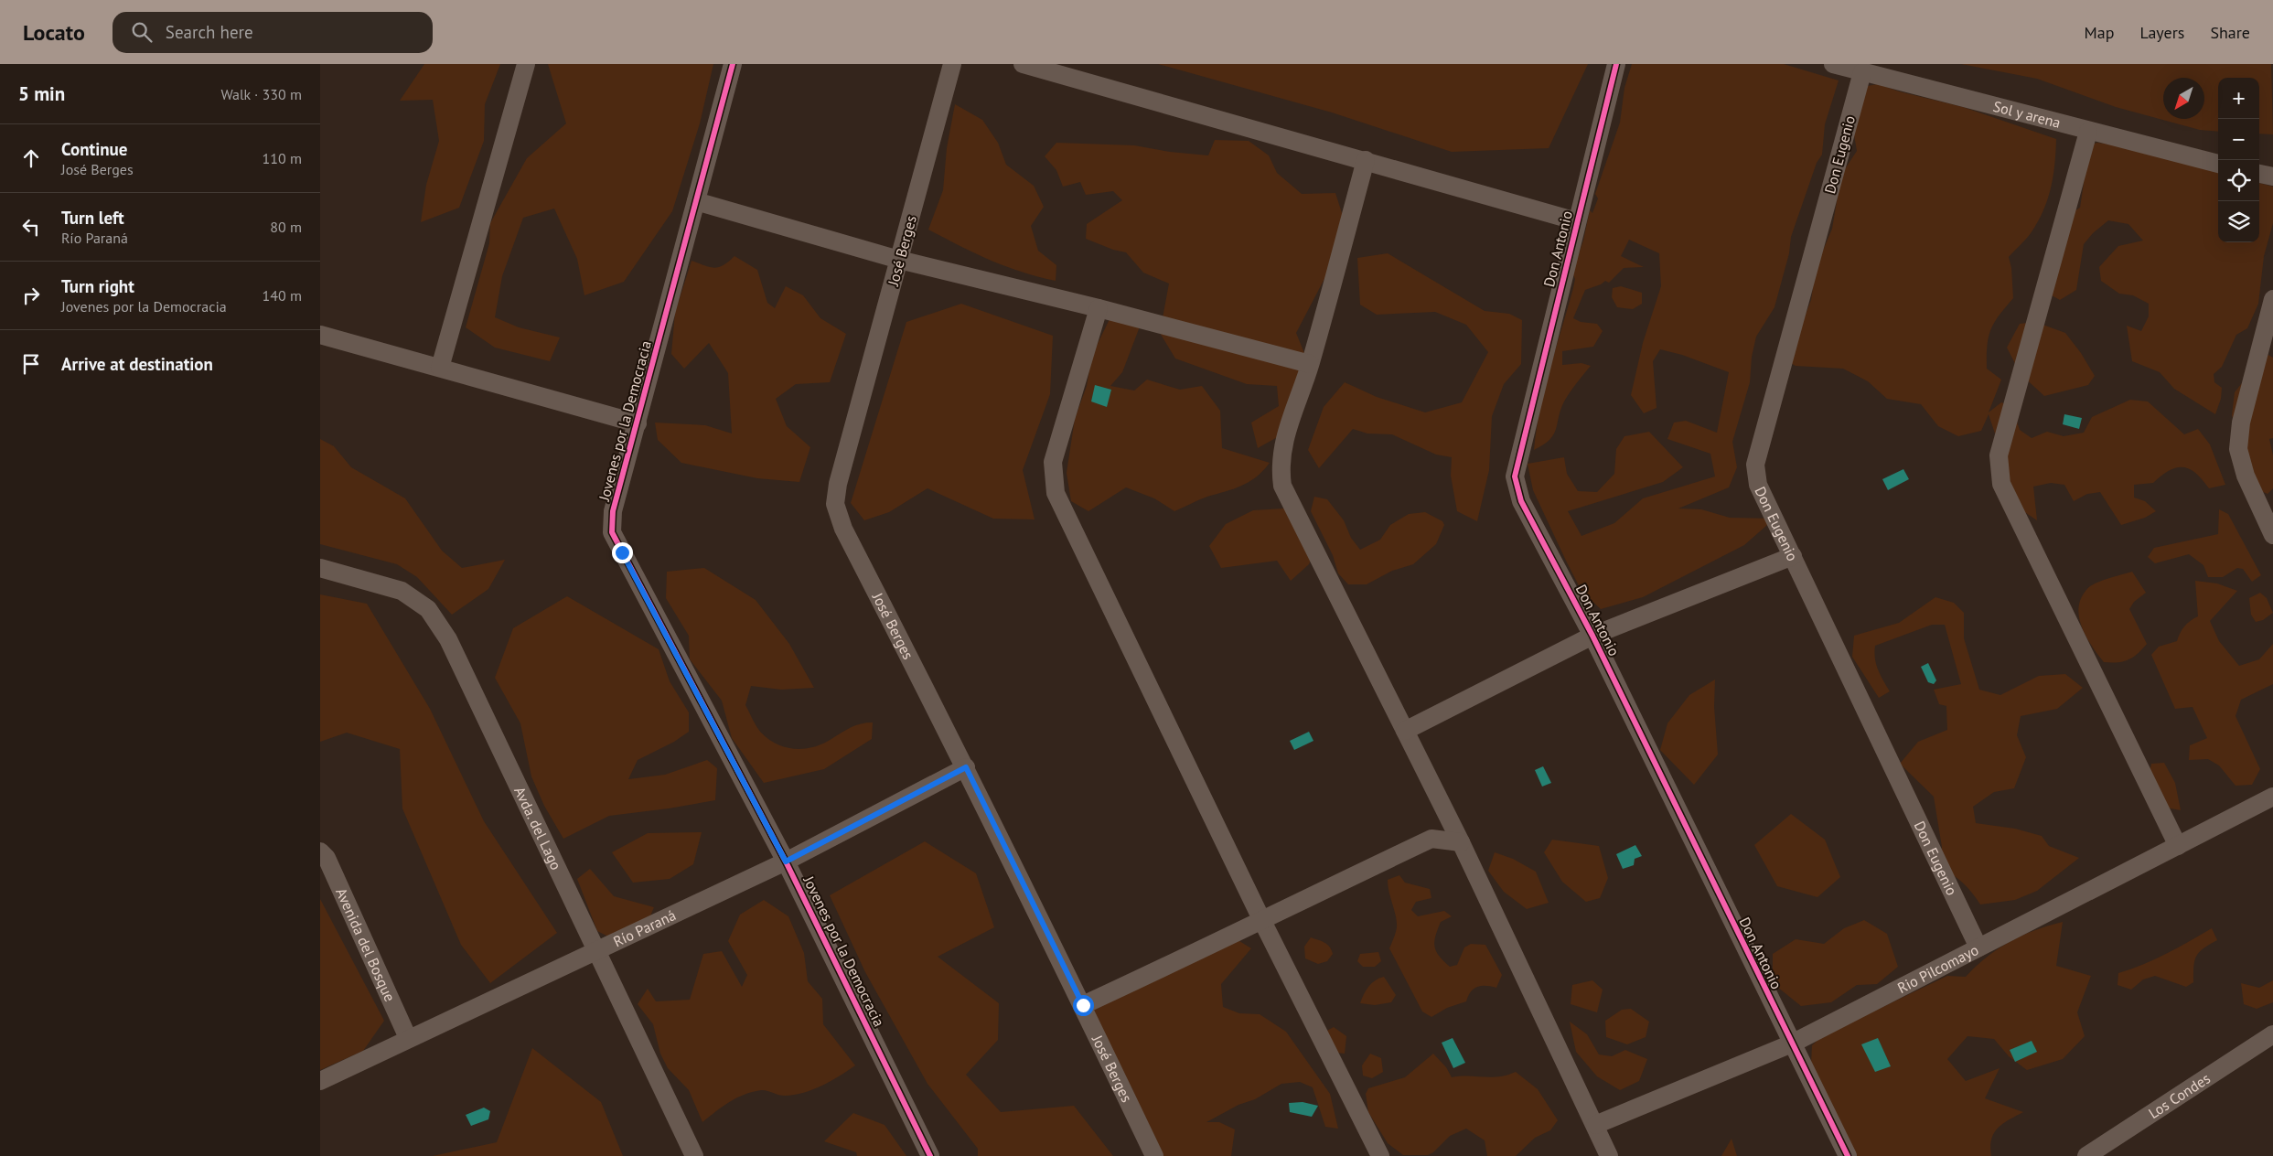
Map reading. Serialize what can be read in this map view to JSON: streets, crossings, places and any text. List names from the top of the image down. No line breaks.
{"streets":{"street":["Sol y arena","Don Eugenio","Don Antonio","José Berges","Jovenes por la Democracia","Avda. del Lago","Río Paraná","Avenida del Bosque","Rio Pilcomayo","Los Condes"]},"crossings":[["Sol y arena","Don Eugenio"],["Don Eugenio","Rio Pilcomayo"],["Don Antonio","Rio Pilcomayo"],["José Berges","Río Paraná"],["Jovenes por la Democracia","Río Paraná"],["Avda. del Lago","Río Paraná"],["Río Paraná","Avenida del Bosque"]],"north":"bottom left","page":{"header":"Locato","search":"Search here","nav":["Map","Layers","Share"],"heading":["5 min","Walk · 330 m"],"map_buttons":["+","−"],"list":[["Continue","José Berges","110 m"],["Turn left","Río Paraná","80 m"],["Turn right","Jovenes por la Democracia","140 m"],"Arrive at destination"]}}
